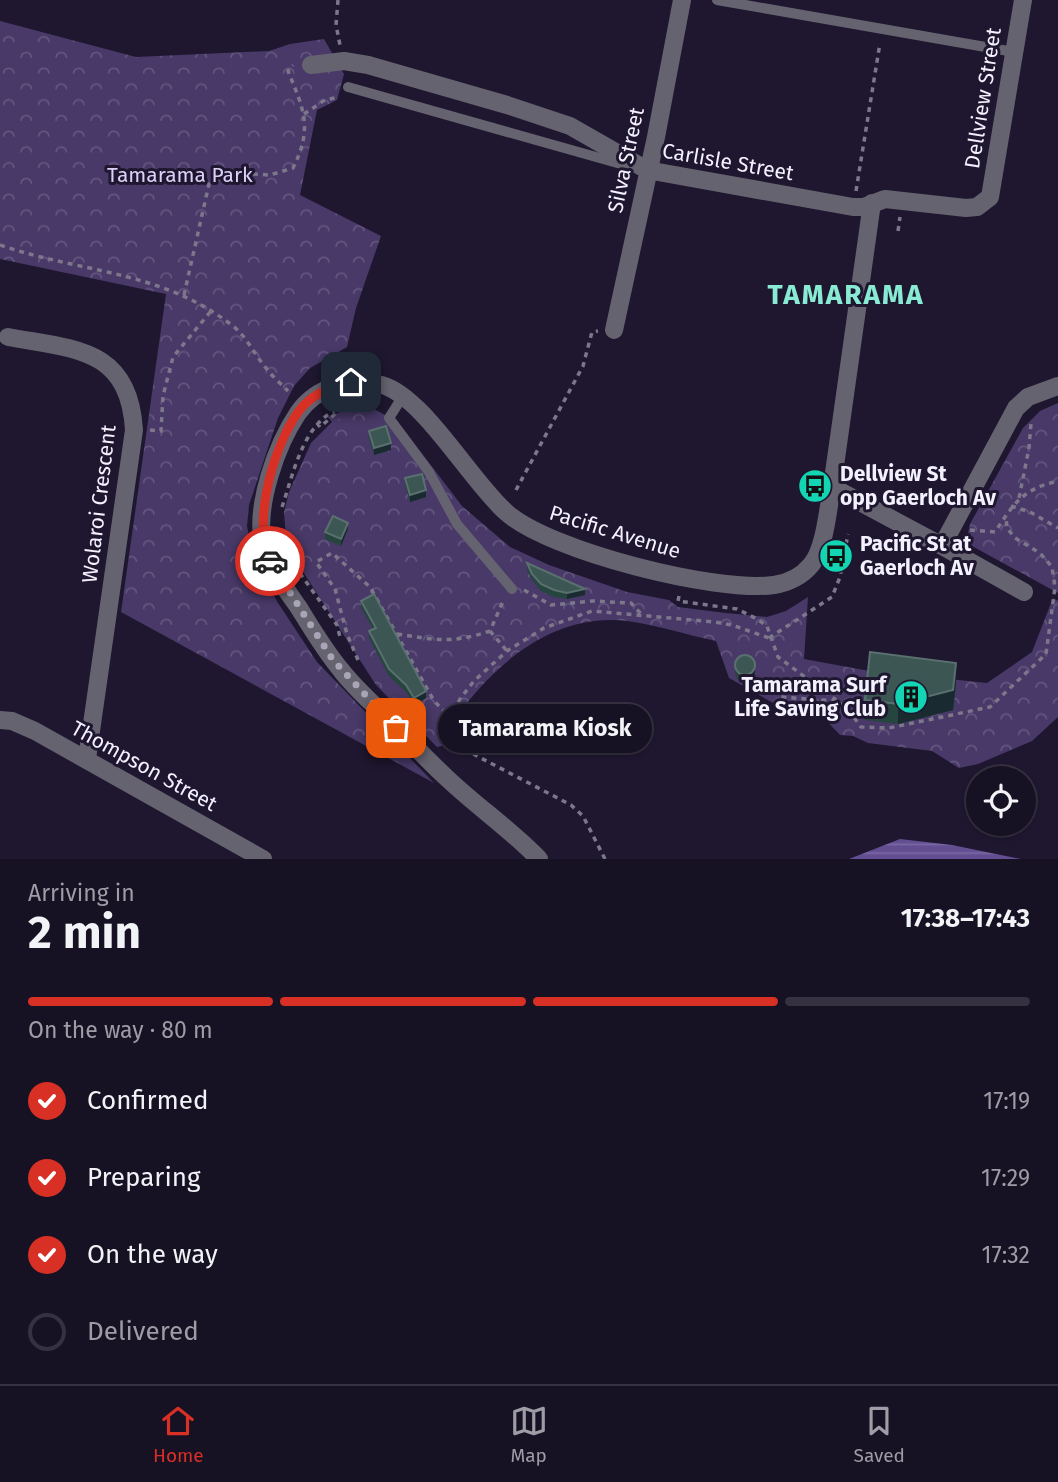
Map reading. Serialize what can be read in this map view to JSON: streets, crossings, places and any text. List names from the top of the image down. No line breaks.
{"streets":{"street":["Dellview Street","Silva Street","Carlisle Street","Wolaroi Crescent","Pacific Avenue","Thompson Street"]},"crossings":[["Dellview Street","Carlisle Street"],["Silva Street","Carlisle Street"],["Wolaroi Crescent","Thompson Street"]],"districts":["TAMARAMA"],"parks":["Tamarama Park"],"places":{"bus stop":["Dellview St opp Gaerloch Av","Pacific St at Gaerloch Av"],"building":["Tamarama Surf Life Saving Club"],"other":["Tamarama Kiosk"]},"page":{"bubble":"Tamarama Kiosk","heading":["2 min","Arriving in","17:38–17:43"],"bar":"On the way · 80 m","list":[["Confirmed","17:19"],["Preparing","17:29"],["On the way","17:32"],"Delivered"],"tabs":["Home","Map","Saved"]}}
